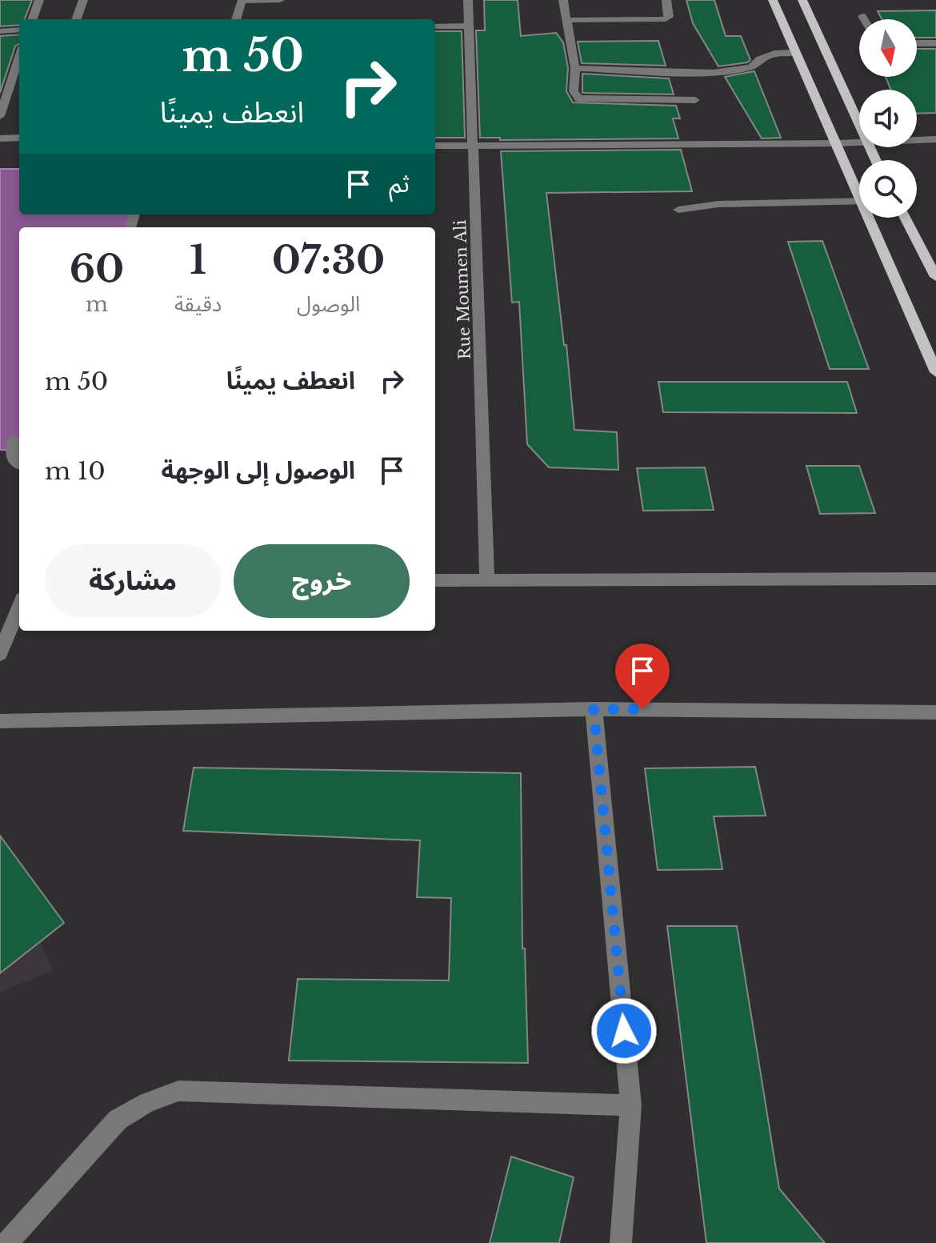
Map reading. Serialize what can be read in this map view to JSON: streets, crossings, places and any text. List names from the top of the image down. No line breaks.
{"streets":{"street":["Rue Moumen Ali"]},"north":"bottom","page":{"turn":["50 m","انعطف يمينًا"],"then":"ثم","eta":["07:30","الوصول","1","دقيقة","60","m"],"list":[{"name":"انعطف يمينًا","value":"50 m"},{"name":"الوصول إلى الوجهة","value":"10 m"}],"buttons":["خروج","مشاركة"]}}
